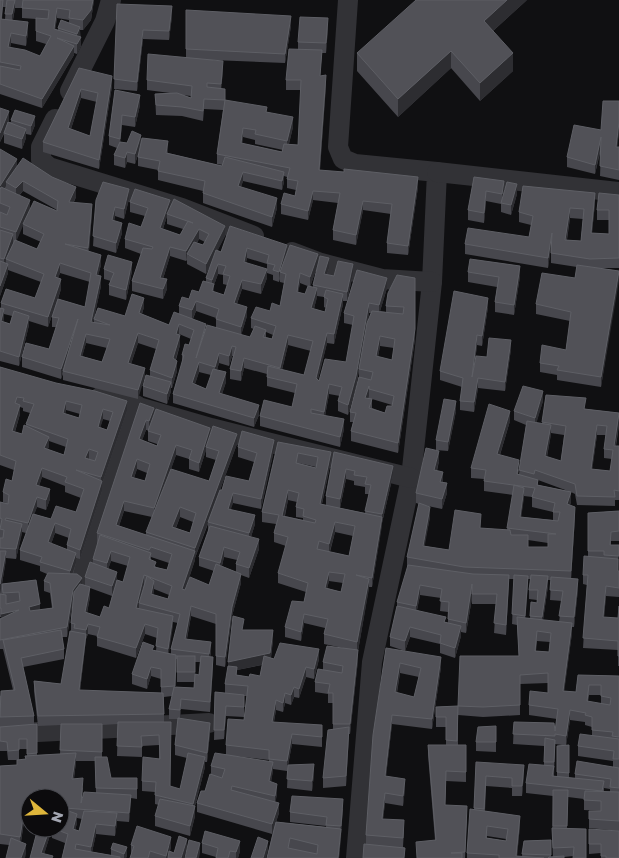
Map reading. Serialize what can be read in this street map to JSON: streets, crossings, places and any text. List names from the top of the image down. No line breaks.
{"north":"right"}
